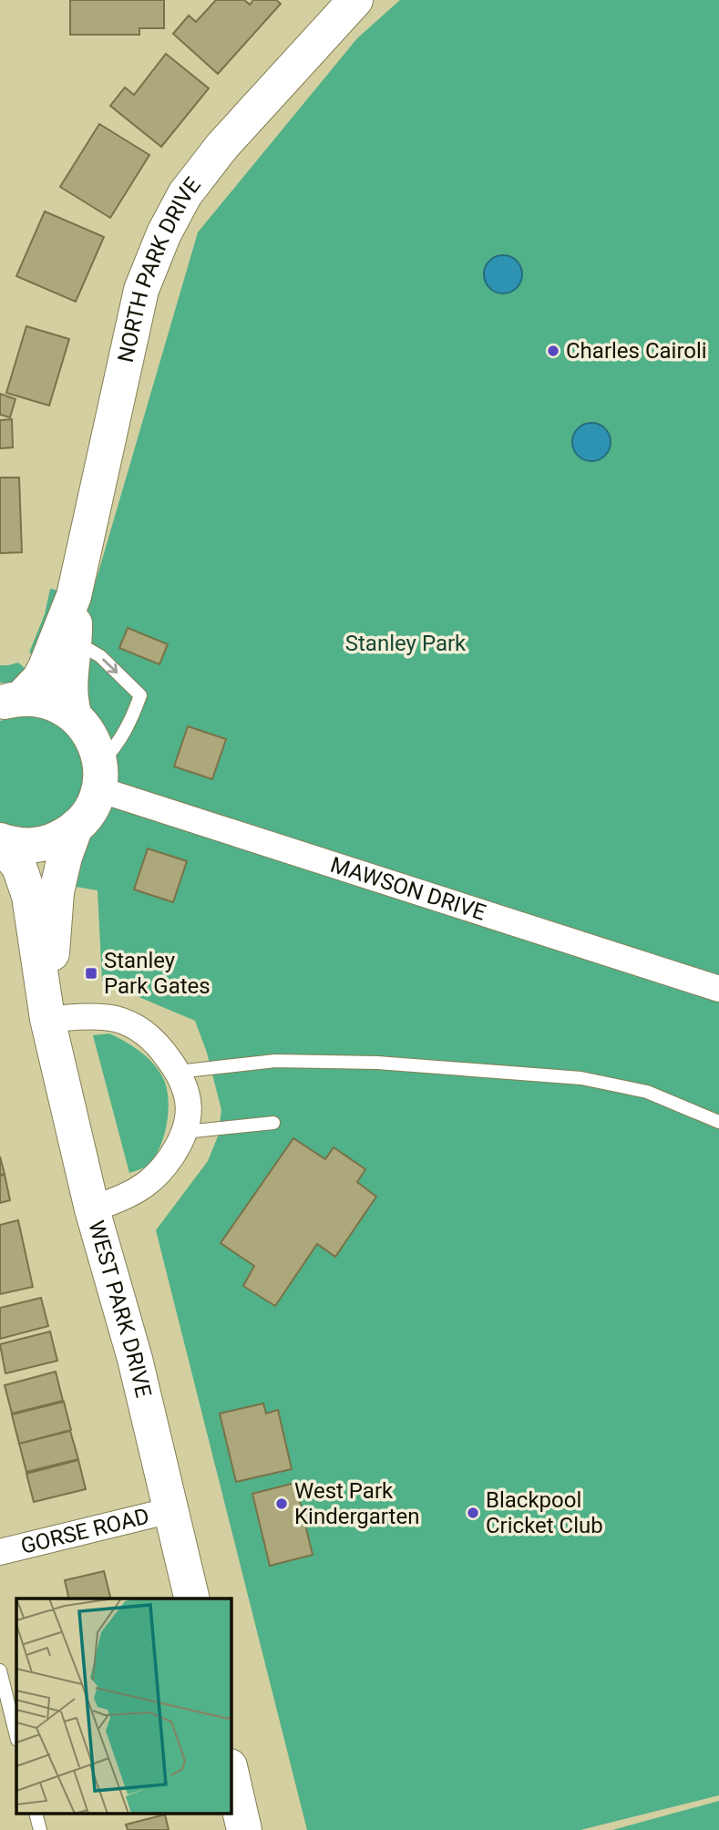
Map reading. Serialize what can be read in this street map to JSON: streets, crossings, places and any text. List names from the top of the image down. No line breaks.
{"streets":{"street":["NORTH PARK DRIVE","MAWSON DRIVE","WEST PARK DRIVE","GORSE ROAD"]},"crossings":[["WEST PARK DRIVE","GORSE ROAD"]],"parks":["Stanley Park"],"places":{"other":["Charles Cairoli","West Park Kindergarten","Blackpool Cricket Club"],"transit":["Stanley Park Gates"]}}
